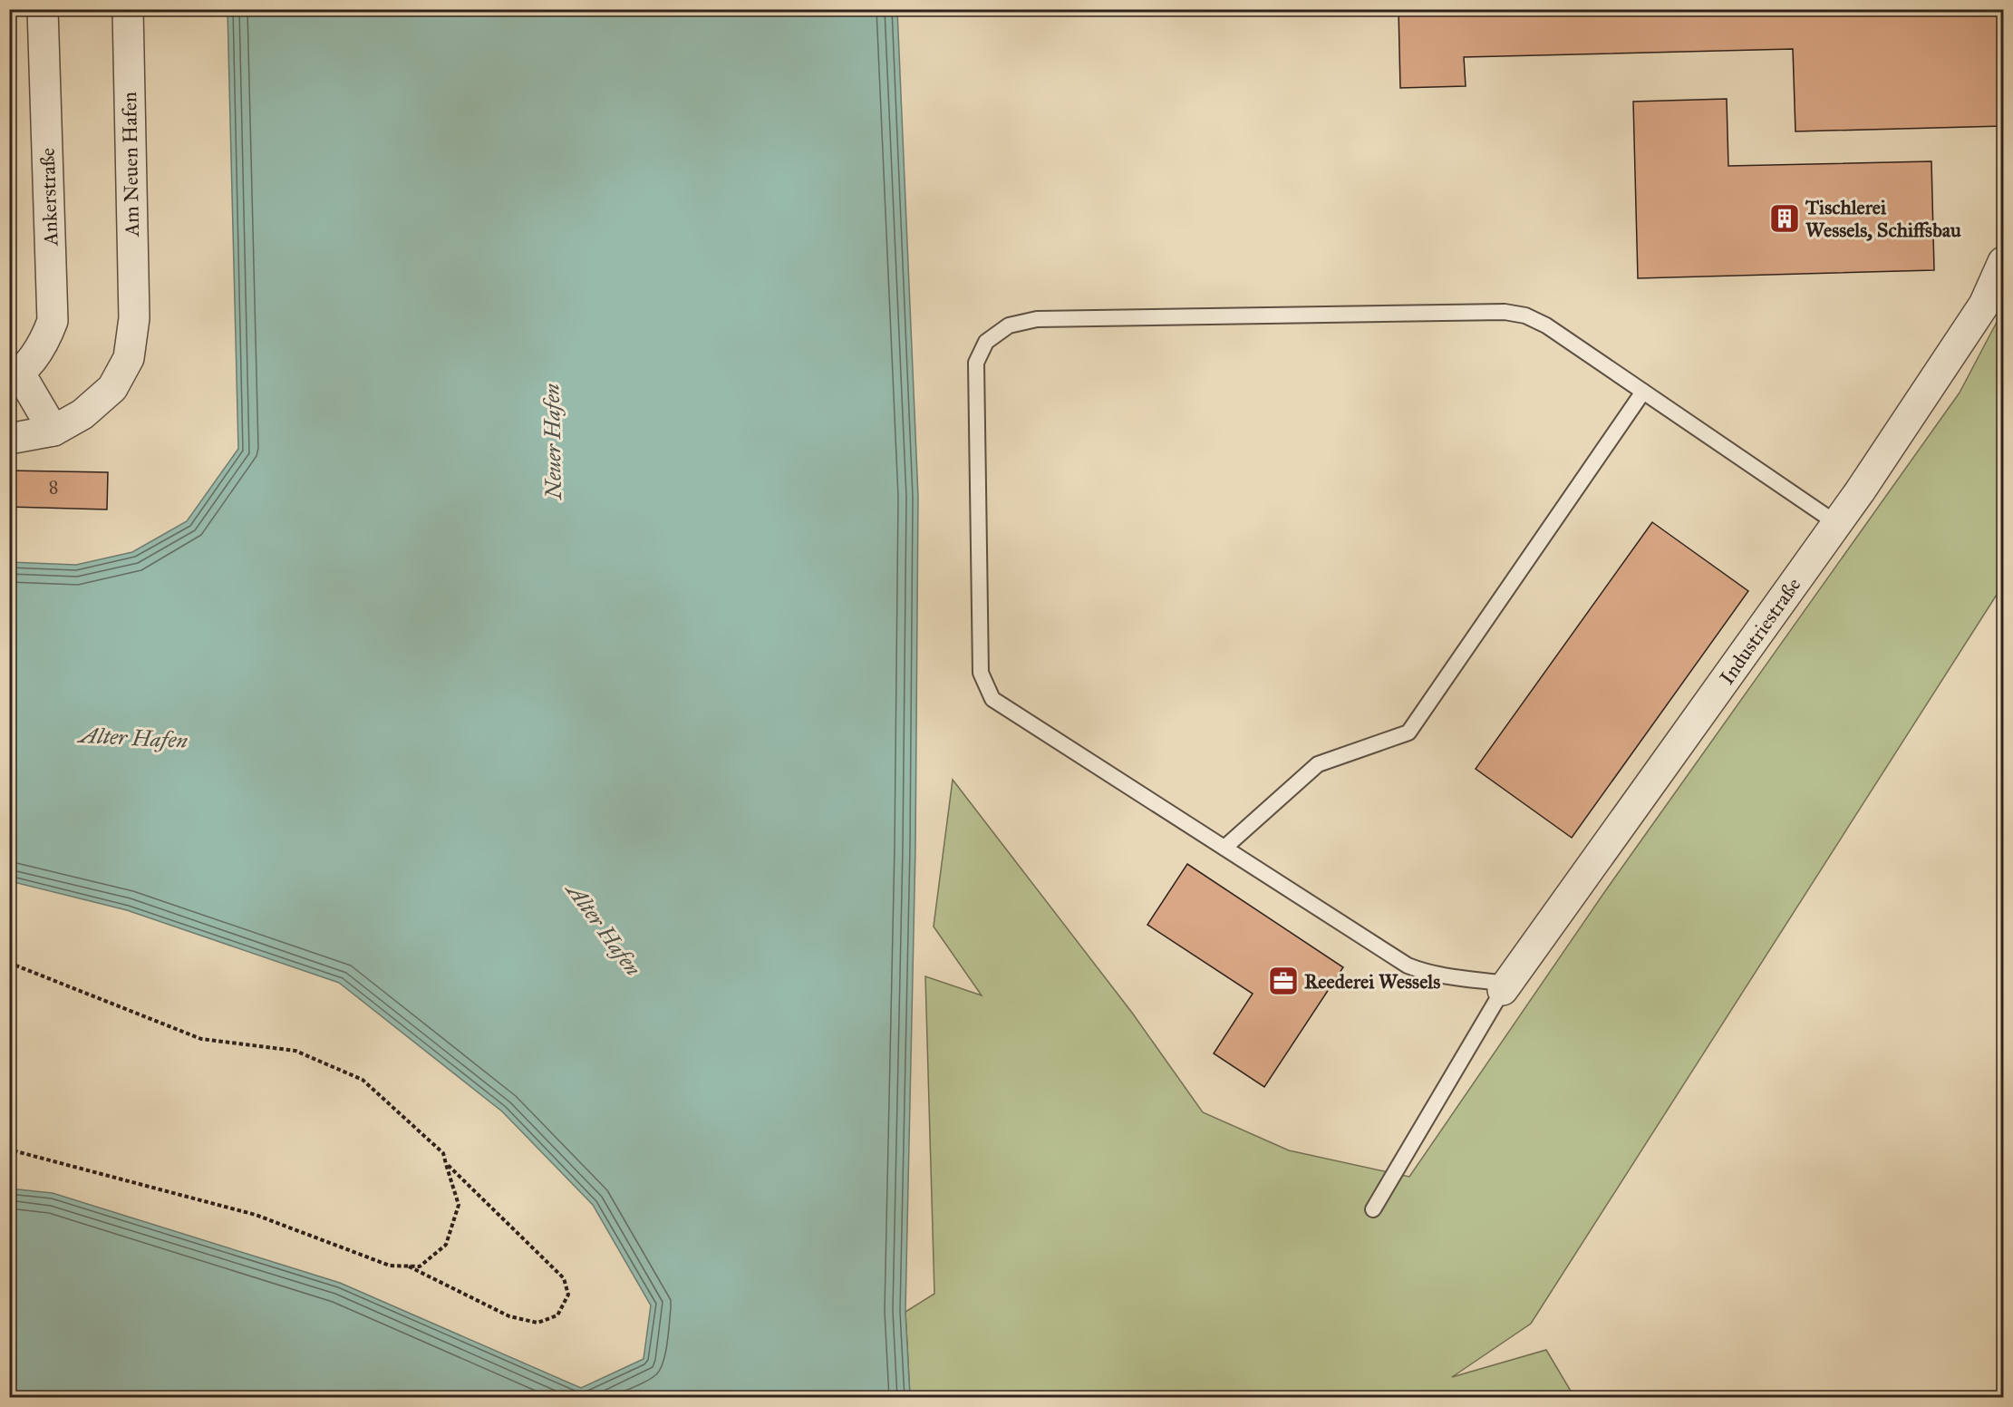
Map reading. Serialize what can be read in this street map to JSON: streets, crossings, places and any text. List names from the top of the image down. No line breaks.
{"streets":{"street":["Am Neuen Hafen","Ankerstraße","Industriestraße"]},"crossings":[["Am Neuen Hafen","Ankerstraße"]],"water":["Neuer Hafen","Alter Hafen"],"places":{"building":["Tischlerei Wessels, Schiffsbau"],"office":["Reederei Wessels"]},"house_numbers":["8"]}
